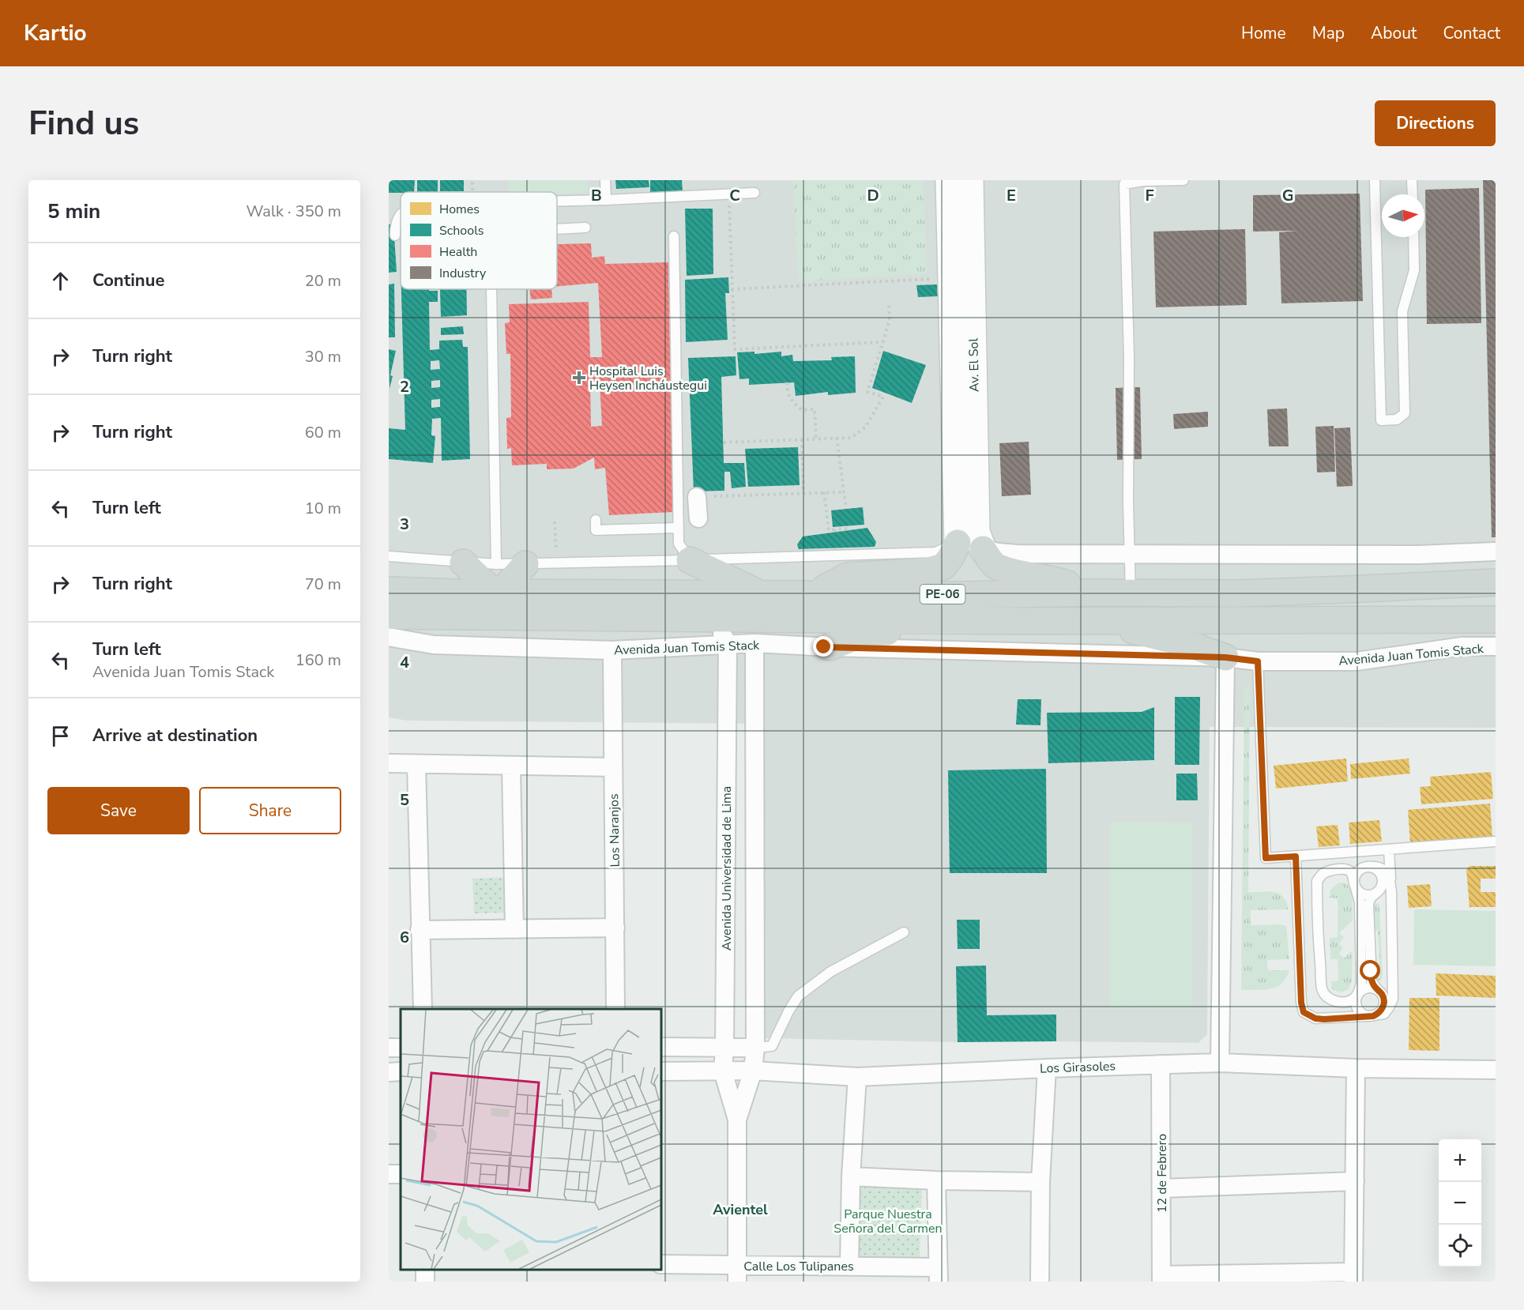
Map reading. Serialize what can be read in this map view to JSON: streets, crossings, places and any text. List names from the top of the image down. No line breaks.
{"streets":{"main road":["PE-06","Avenida Juan Tomis Stack"],"street":["Av. El Sol","Los Naranjos","Avenida Universidad de Lima","Los Girasoles","12 de Febrero","Calle Los Tulipanes"]},"crossings":[["Avenida Juan Tomis Stack","Los Naranjos"],["Avenida Juan Tomis Stack","Avenida Universidad de Lima"],["Avenida Universidad de Lima","Los Girasoles"],["Avenida Universidad de Lima","Calle Los Tulipanes"],["Los Girasoles","12 de Febrero"]],"districts":["Avientel"],"parks":["Parque Nuestra Señora del Carmen"],"places":{"health":["Hospital Luis Heysen Incháustegui"]},"legend":["Homes","Schools","Health","Industry"],"north":"right","page":{"header":"Kartio","nav":["Home","Map","About","Contact"],"buttons":["Directions",["Save","Share"]],"title":"Find us","heading":["5 min","Walk · 350 m"],"list":[["Continue","20 m"],["Turn right","30 m"],["Turn right","60 m"],["Turn left","10 m"],["Turn right","70 m"],["Turn left","Avenida Juan Tomis Stack","160 m"],"Arrive at destination"],"map_buttons":["+","−"]},"grid":{"columns":["B","C","D","E","F","G"],"rows":["2","3","4","5","6"]}}
